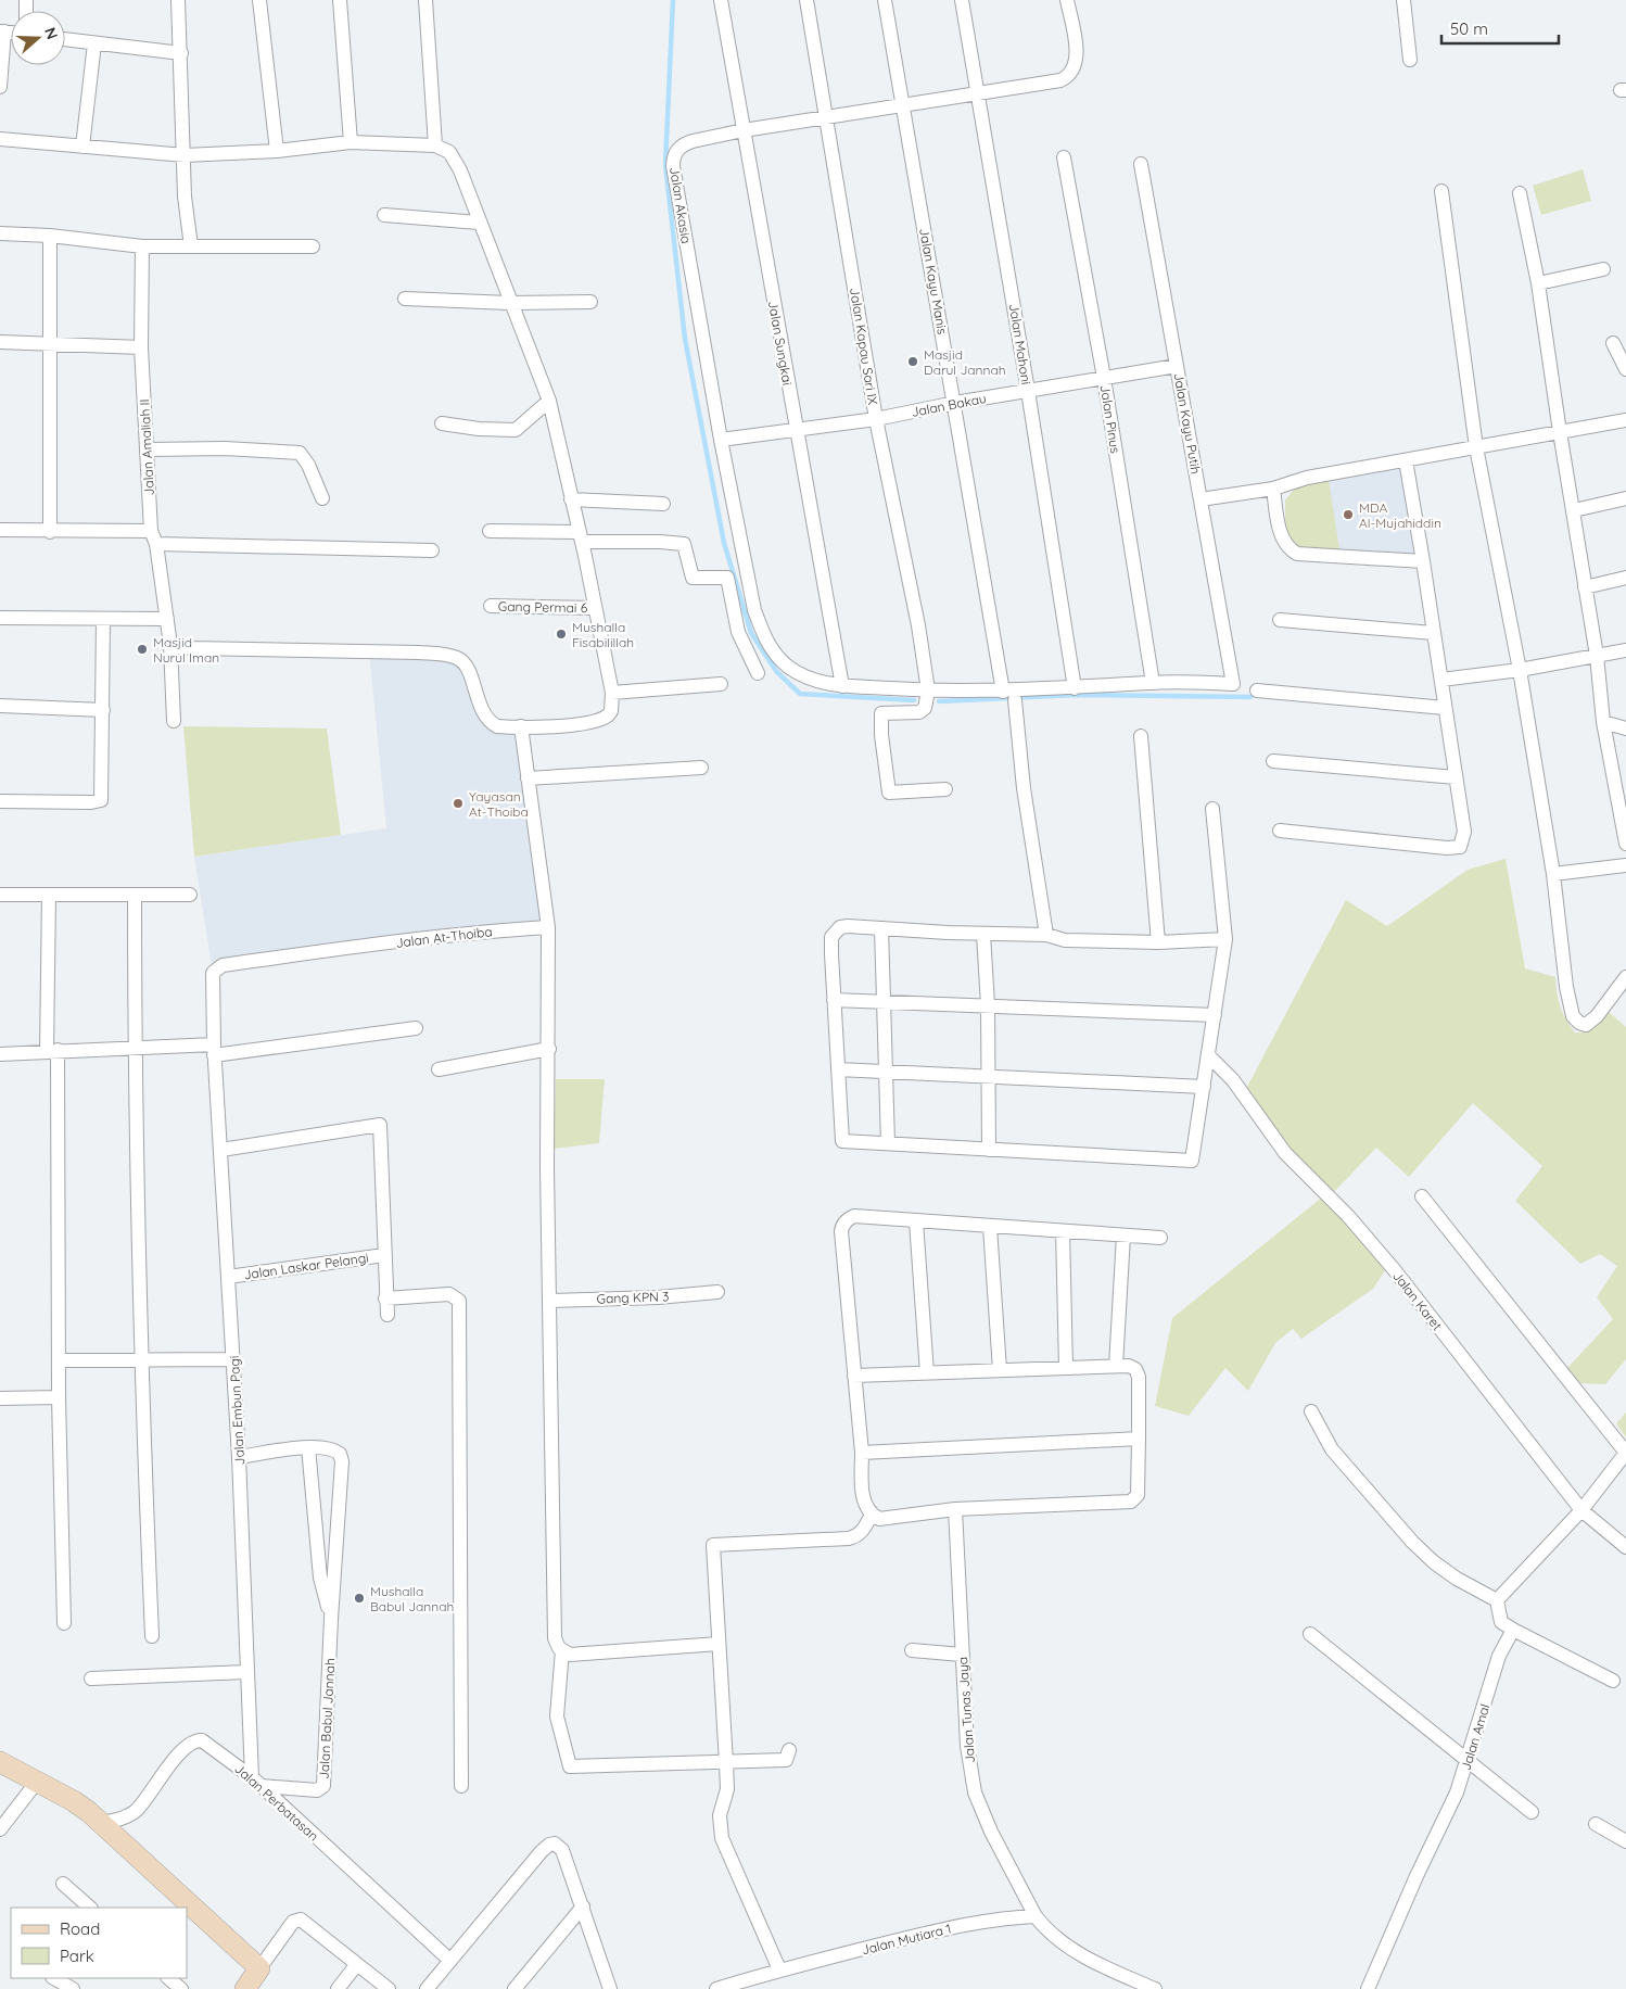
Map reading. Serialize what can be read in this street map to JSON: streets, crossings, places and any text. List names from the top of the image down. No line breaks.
{"streets":{"street":["Jalan Akasia","Jalan Kayu Manis","Jalan Sungkai","Jalan Mahoni","Jalan Kapau Sari IX","Jalan Bakau","Jalan Pinus","Jalan Kayu Putih","Jalan Amaliah II","Gang Permai 6","Jalan At-Thoiba","Jalan Laskar Pelangi","Gang KPN 3","Jalan Karet","Jalan Embun Pagi","Jalan Tunas Jaya","Jalan Babul Jannah","Jalan Amal","Jalan Perbatasan","Jalan Mutiara 1"]},"crossings":[["Jalan Akasia","Jalan Kayu Manis"],["Jalan Akasia","Jalan Sungkai"],["Jalan Akasia","Jalan Mahoni"],["Jalan Akasia","Jalan Kapau Sari IX"],["Jalan Akasia","Jalan Bakau"],["Jalan Akasia","Jalan Pinus"],["Jalan Akasia","Jalan Kayu Putih"],["Jalan Kayu Manis","Jalan Bakau"],["Jalan Sungkai","Jalan Bakau"],["Jalan Mahoni","Jalan Bakau"],["Jalan Kapau Sari IX","Jalan Bakau"],["Jalan Bakau","Jalan Pinus"],["Jalan Bakau","Jalan Kayu Putih"],["Jalan At-Thoiba","Jalan Embun Pagi"],["Jalan Laskar Pelangi","Jalan Embun Pagi"],["Jalan Embun Pagi","Jalan Babul Jannah"],["Jalan Embun Pagi","Jalan Perbatasan"],["Jalan Tunas Jaya","Jalan Mutiara 1"],["Jalan Babul Jannah","Jalan Perbatasan"]],"places":["Masjid Darul Jannah","MDA Al-Mujahiddin","Mushalla Fisabilillah","Masjid Nurul Iman","Yayasan At-Thoiba","Mushalla Babul Jannah"],"legend":["Road","Park"],"scale_bar":"50 m","north":"right"}
